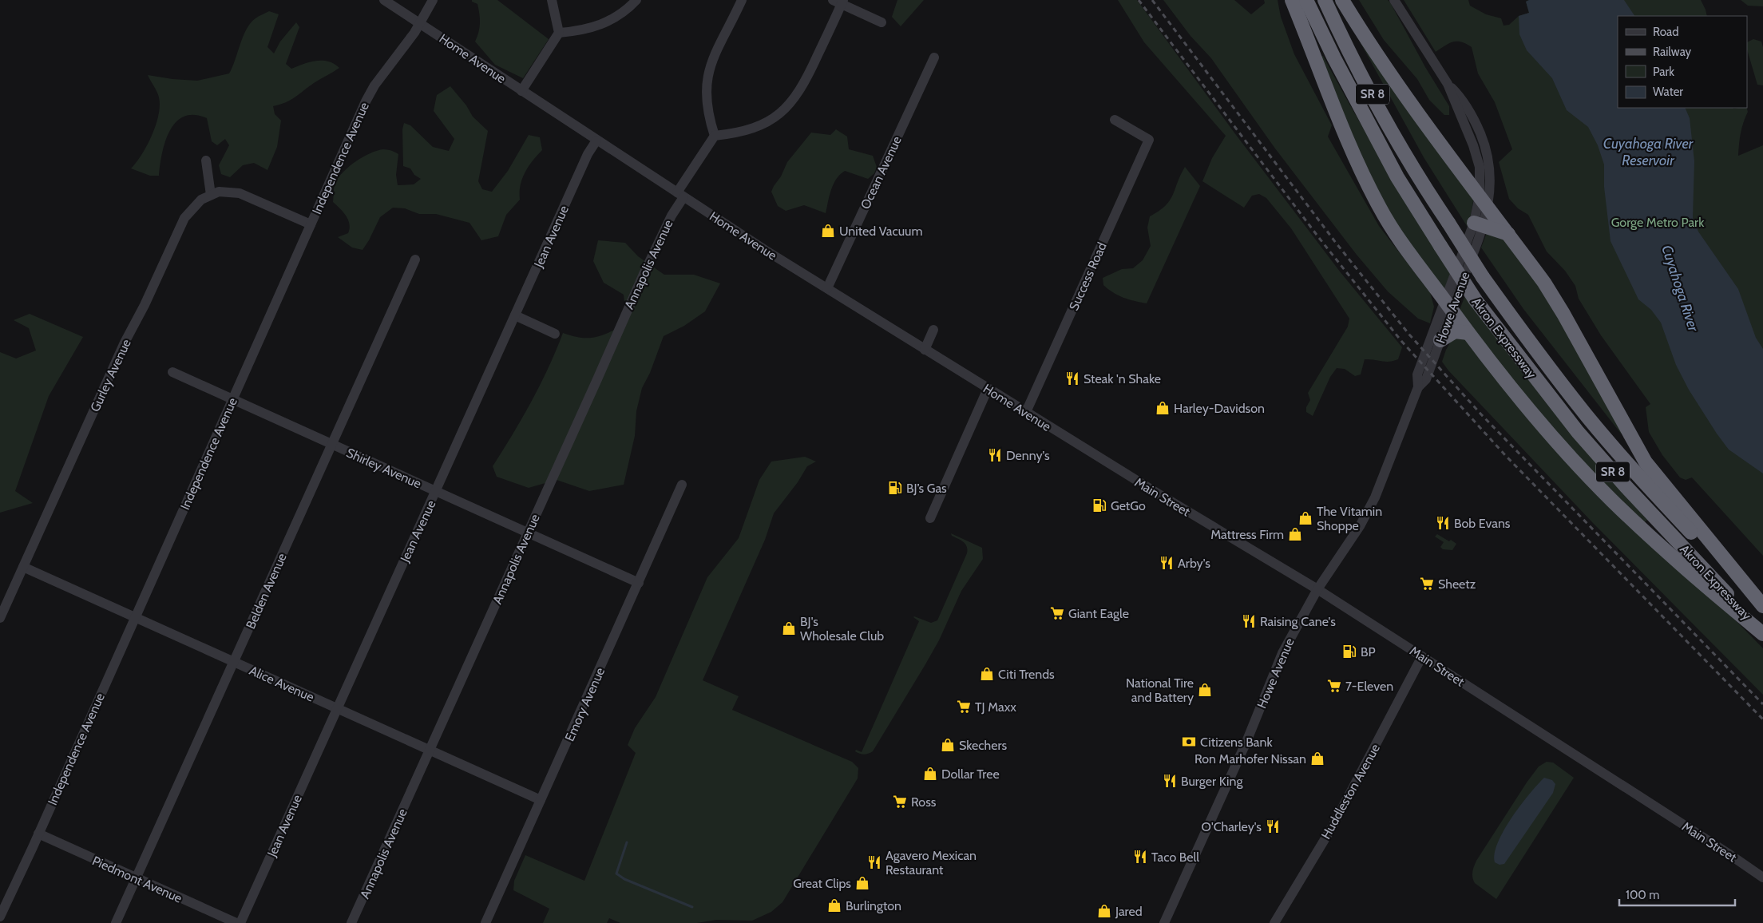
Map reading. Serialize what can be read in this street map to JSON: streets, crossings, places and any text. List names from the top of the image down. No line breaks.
{"streets":{"highway":["SR 8","Akron Expressway"],"street":["Home Avenue","Independence Avenue","Ocean Avenue","Jean Avenue","Annapolis Avenue","Success Road","Howe Avenue","Gurley Avenue","Shirley Avenue","Main Street","Belden Avenue","Alice Avenue","Emory Avenue","Huddleston Avenue","Piedmont Avenue"]},"crossings":[["Home Avenue","Independence Avenue"],["Home Avenue","Ocean Avenue"],["Home Avenue","Jean Avenue"],["Home Avenue","Annapolis Avenue"],["Home Avenue","Success Road"],["Home Avenue","Main Street"],["Independence Avenue","Gurley Avenue"],["Independence Avenue","Shirley Avenue"],["Independence Avenue","Alice Avenue"],["Independence Avenue","Piedmont Avenue"],["Jean Avenue","Shirley Avenue"],["Jean Avenue","Alice Avenue"],["Annapolis Avenue","Shirley Avenue"],["Annapolis Avenue","Alice Avenue"],["Howe Avenue","Main Street"],["Gurley Avenue","Alice Avenue"],["Shirley Avenue","Belden Avenue"],["Shirley Avenue","Emory Avenue"],["Main Street","Huddleston Avenue"],["Belden Avenue","Alice Avenue"],["Belden Avenue","Piedmont Avenue"],["Alice Avenue","Emory Avenue"]],"water":["Cuyahoga River Reservoir","Cuyahoga River"],"parks":["Gorge Metro Park"],"places":{"shop":["United Vacuum","Harley-Davidson","The Vitamin Shoppe","Mattress Firm","BJ's Wholesale Club","Citi Trends","National Tire and Battery","Skechers","Ron Marhofer Nissan","Dollar Tree","Great Clips","Burlington","Jared"],"restaurant":["Steak 'n Shake","Denny's","Bob Evans","Arby's","Raising Cane's","Burger King","O'Charley's","Taco Bell","Agavero Mexican Restaurant"],"fuel station":["BJ’s Gas","GetGo","BP"],"supermarket":["Sheetz","Giant Eagle","7-Eleven","TJ Maxx","Ross"],"bank":["Citizens Bank"]},"legend":["Road","Railway","Park","Water"],"scale_bar":"100 m"}
